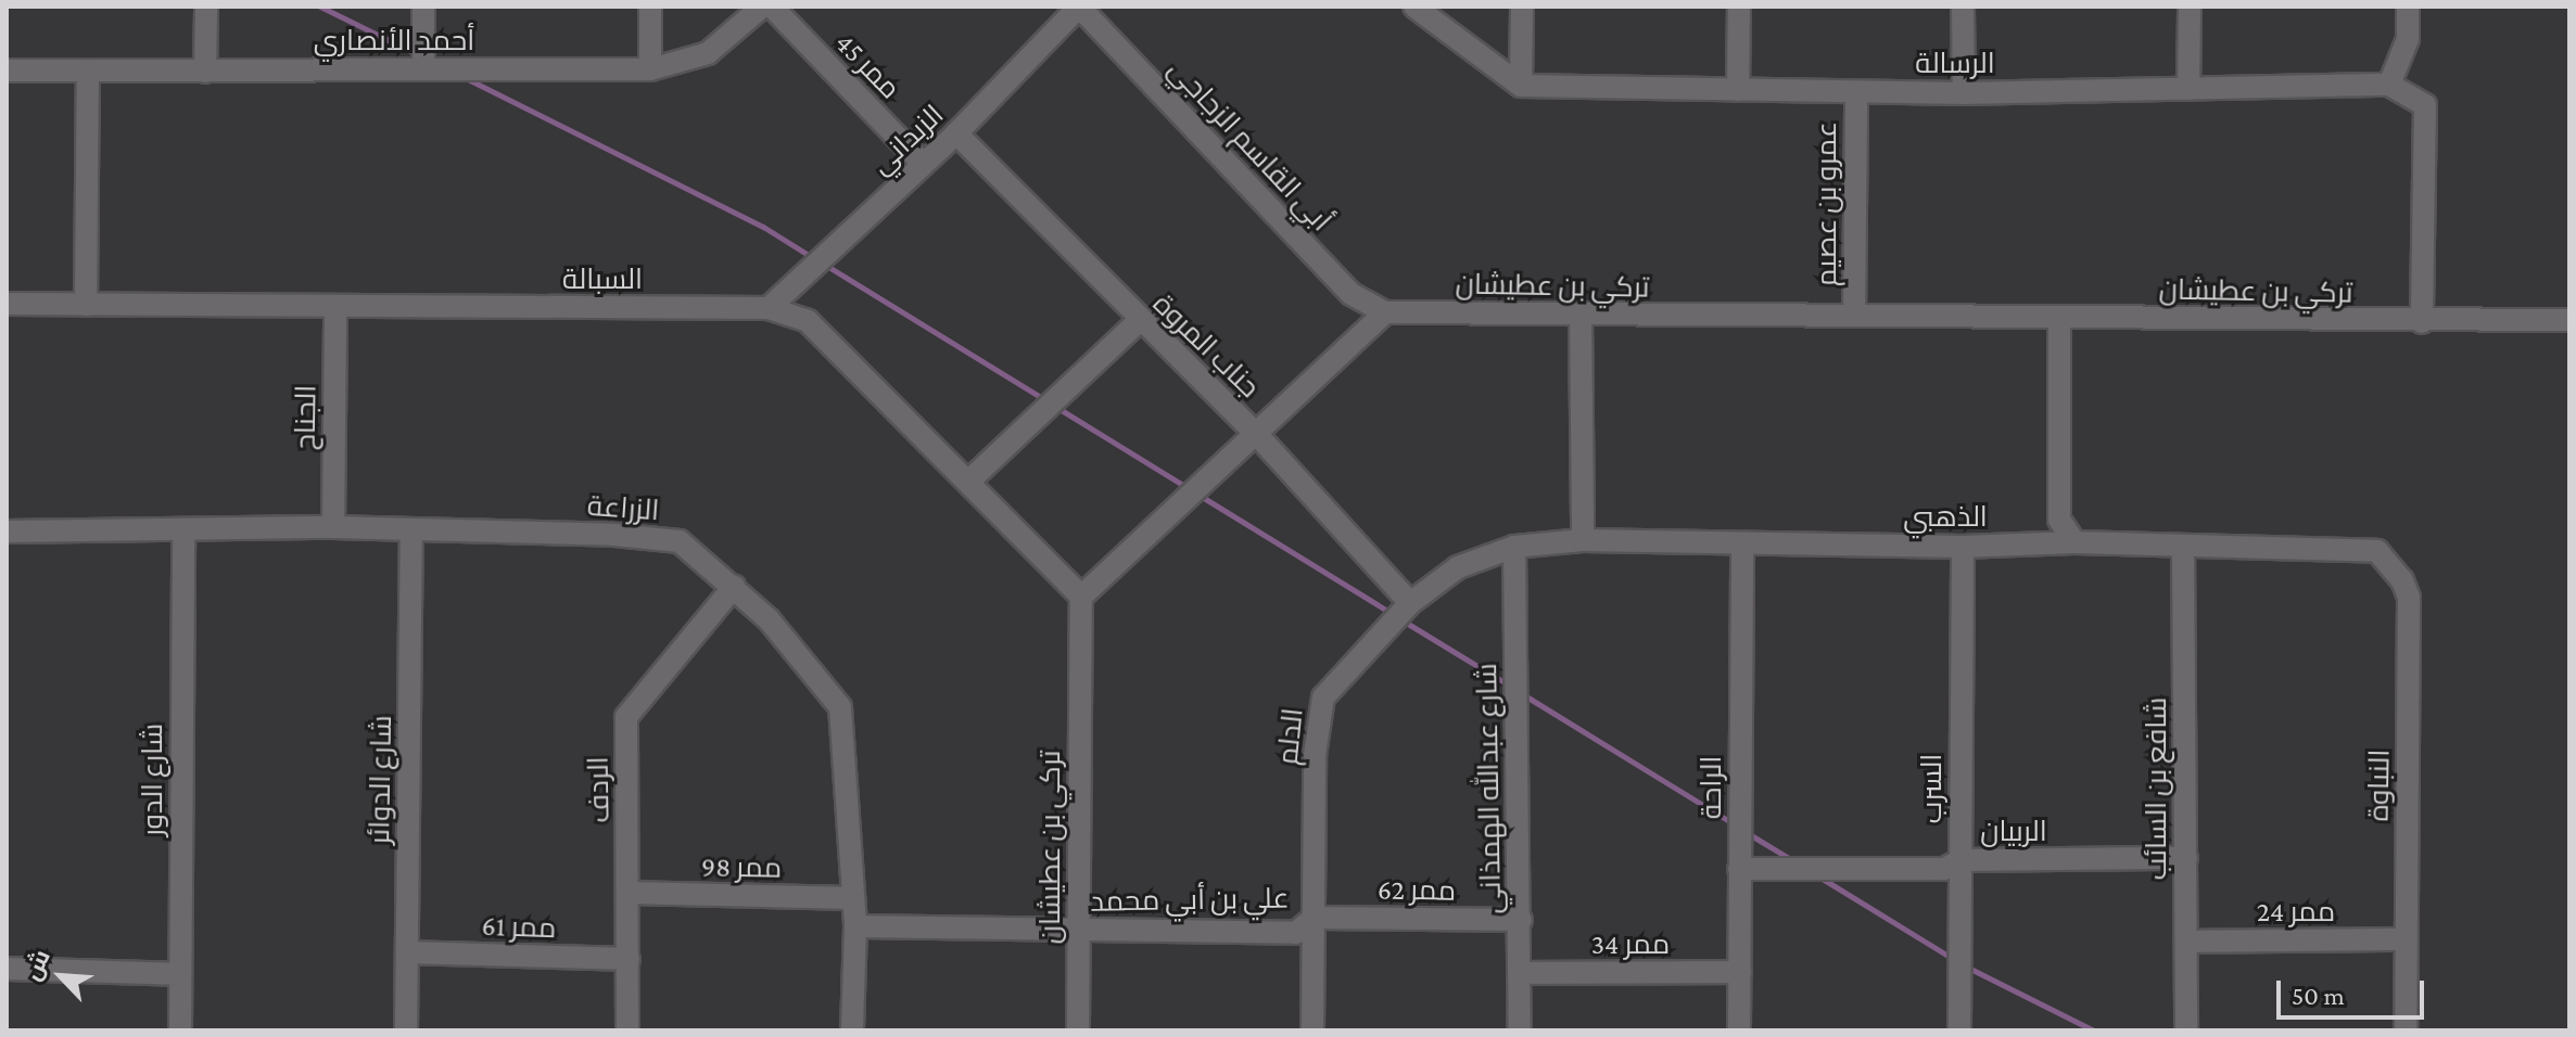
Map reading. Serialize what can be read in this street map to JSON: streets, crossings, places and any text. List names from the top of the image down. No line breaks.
{"streets":{"street":["أحمد الأنصاري","الرسالة","ممر 45","الزبداني","أبي القاسم الزجاجي","عمرو بن عصيم","السبالة","تركي بن عطيشان","جناب المروة","الجناح","الزراعة","الذهبي","الدلم","شارع الدور","شارع الدوائر","النباوة","الراحة","شارع عبدالله الهمذاني","السرب","شافع بن السائب","الردف","الربيان","ممر 98","ممر 62","علي بن أبي محمد","ممر 24","ممر 61","ممر 34"]},"crossings":[["الرسالة","عمرو بن عصيم"],["ممر 45","الزبداني"],["الزبداني","أبي القاسم الزجاجي"],["الزبداني","السبالة"],["الزبداني","جناب المروة"],["أبي القاسم الزجاجي","تركي بن عطيشان"],["عمرو بن عصيم","تركي بن عطيشان"],["السبالة","تركي بن عطيشان"],["السبالة","الجناح"],["تركي بن عطيشان","علي بن أبي محمد"],["جناب المروة","الدلم"],["الجناح","الزراعة"],["الزراعة","شارع الدور"],["الزراعة","شارع الدوائر"],["الزراعة","الردف"],["الزراعة","ممر 98"],["الزراعة","علي بن أبي محمد"],["الذهبي","الدلم"],["الذهبي","النباوة"],["الذهبي","الراحة"],["الذهبي","شارع عبدالله الهمذاني"],["الذهبي","السرب"],["الذهبي","شافع بن السائب"],["الدلم","شارع عبدالله الهمذاني"],["الدلم","ممر 62"],["الدلم","علي بن أبي محمد"],["شارع الدوائر","ممر 61"],["النباوة","ممر 24"],["الراحة","الربيان"],["الراحة","ممر 34"],["شارع عبدالله الهمذاني","ممر 62"],["شارع عبدالله الهمذاني","ممر 34"],["السرب","الربيان"],["شافع بن السائب","الربيان"],["شافع بن السائب","ممر 24"],["الردف","ممر 98"],["الردف","ممر 61"],["ممر 62","علي بن أبي محمد"]],"scale_bar":"50 m","north":"top left"}
